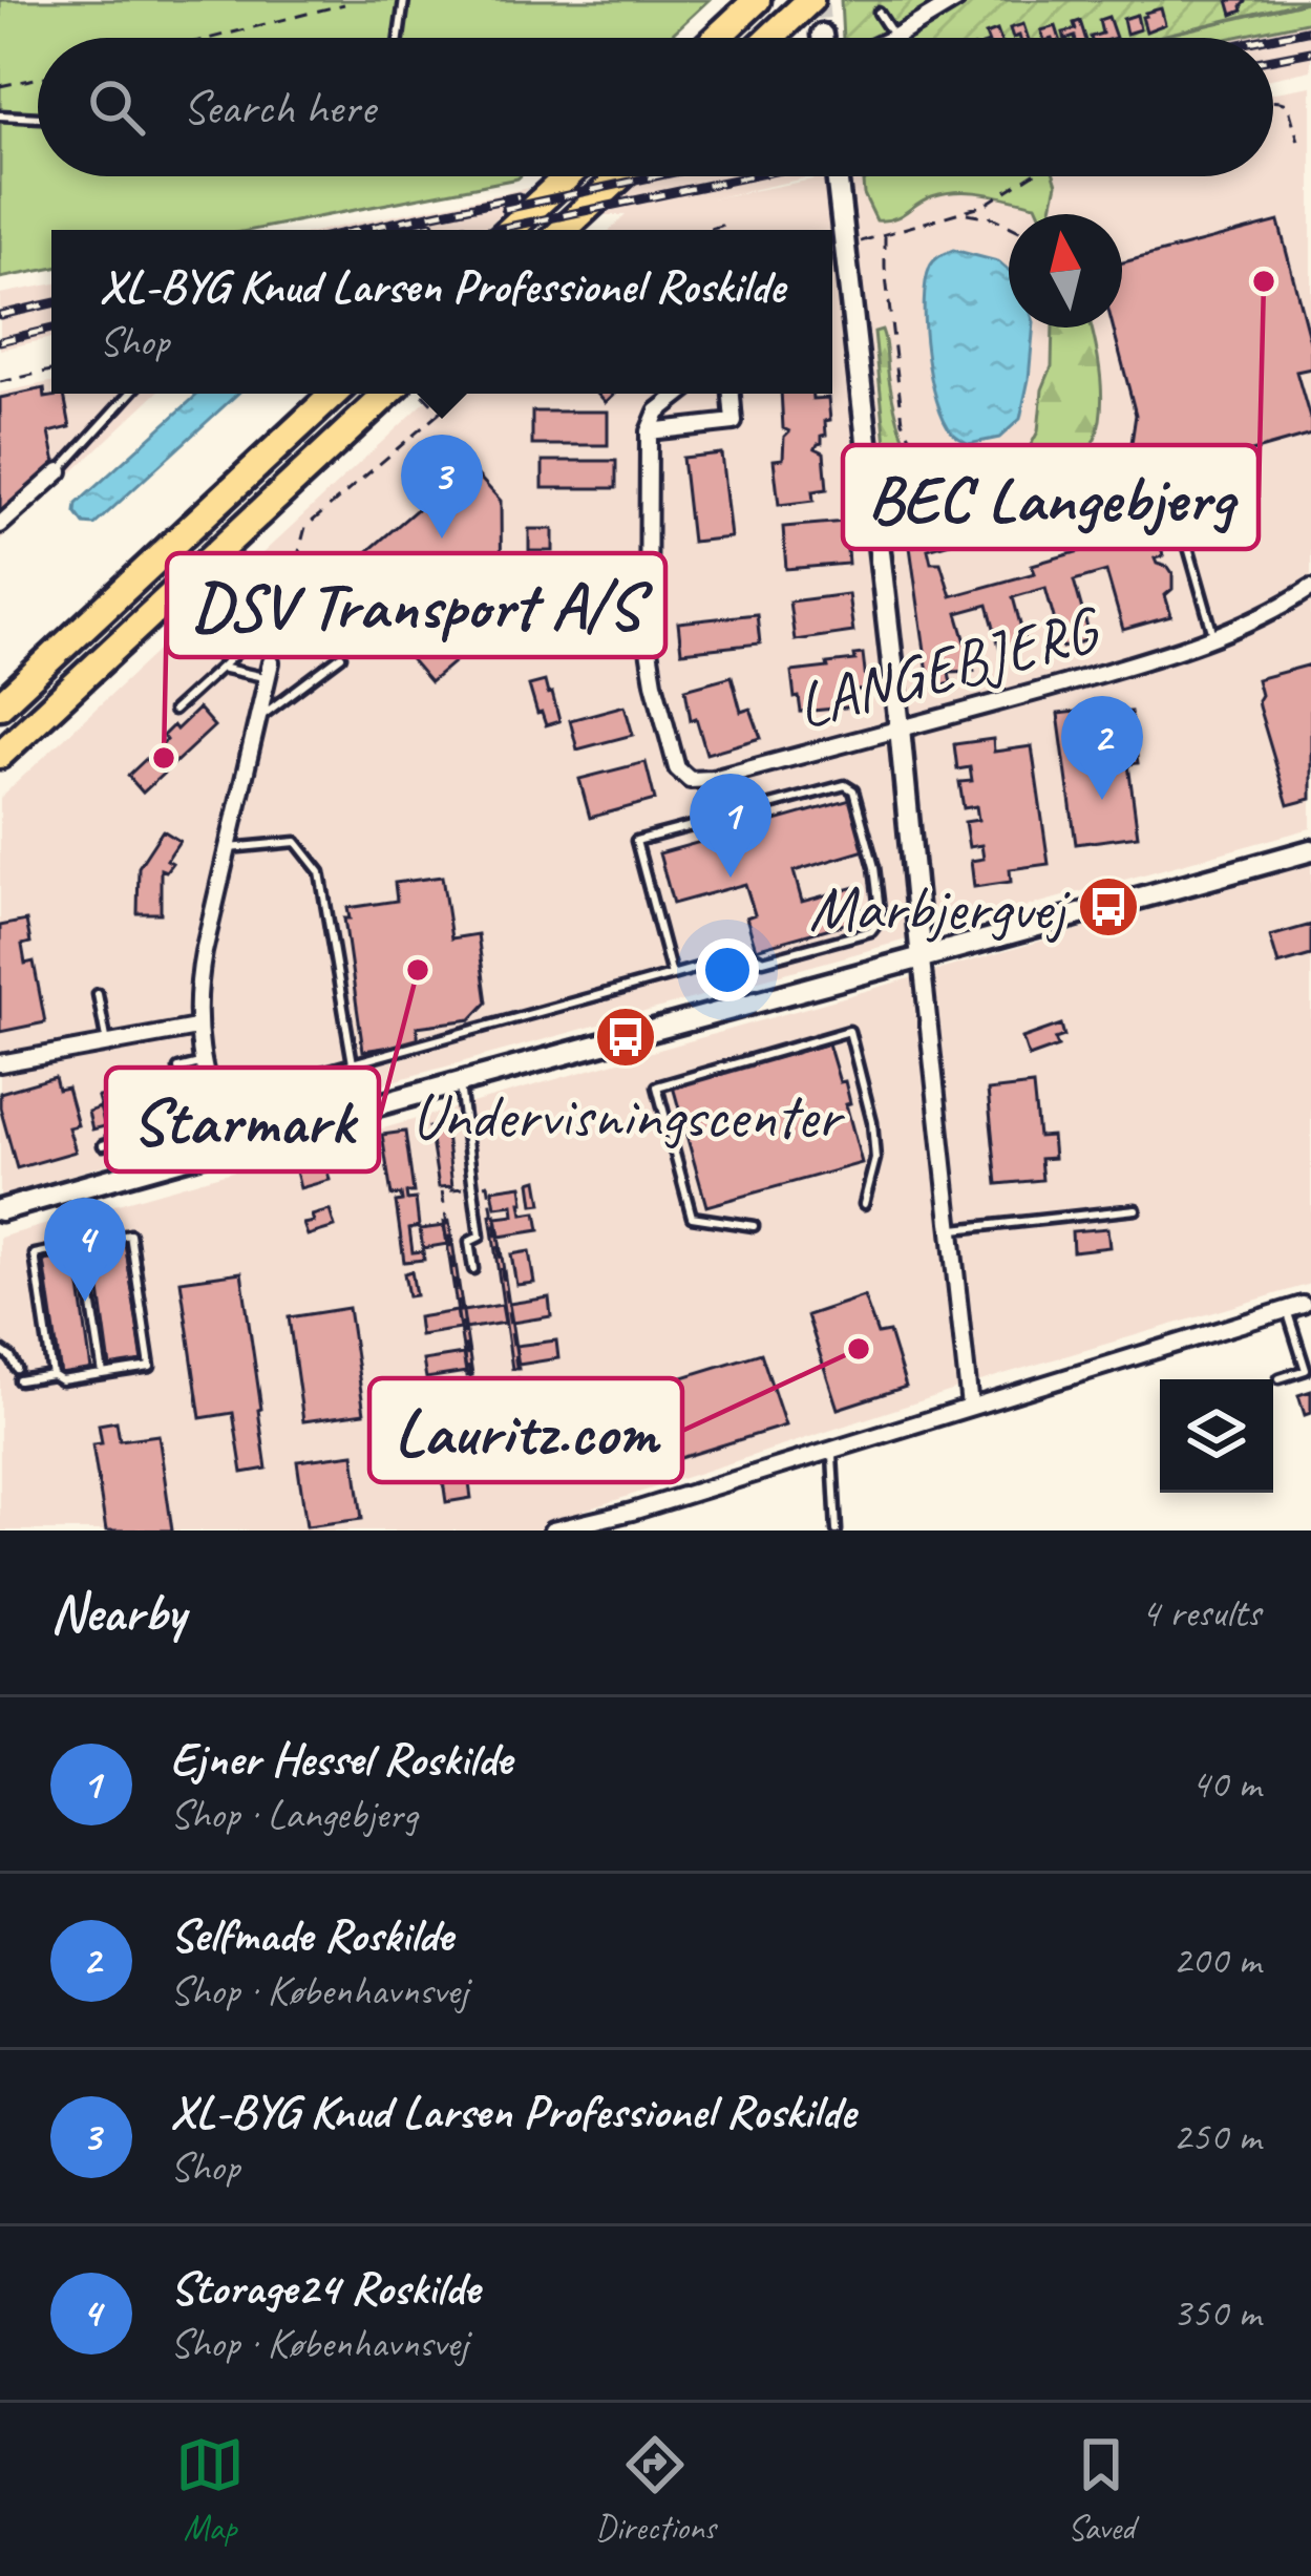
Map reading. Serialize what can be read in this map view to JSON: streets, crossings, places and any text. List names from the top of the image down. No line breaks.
{"streets":{"street":["LANGEBJERG"]},"places":{"other":["BEC Langebjerg","DSV Transport A/S","Starmark","Lauritz.com"],"bus stop":["Marbjergvej","Undervisningscenter"]},"north":"top","page":{"search":"Search here","popup":["XL-BYG Knud Larsen Professionel Roskilde","Shop"],"pins":["3","2","1","4"],"heading":["Nearby","4 results"],"list":[{"mark":"1","name":"Ejner Hessel Roskilde","note":"Shop · Langebjerg","value":"40 m"},{"mark":"2","name":"Selfmade Roskilde","note":"Shop · Københavnsvej","value":"200 m"},{"mark":"3","name":"XL-BYG Knud Larsen Professionel Roskilde","note":"Shop","value":"250 m"},{"mark":"4","name":"Storage24 Roskilde","note":"Shop · Københavnsvej","value":"350 m"}],"nav":["Map","Directions","Saved"]}}
